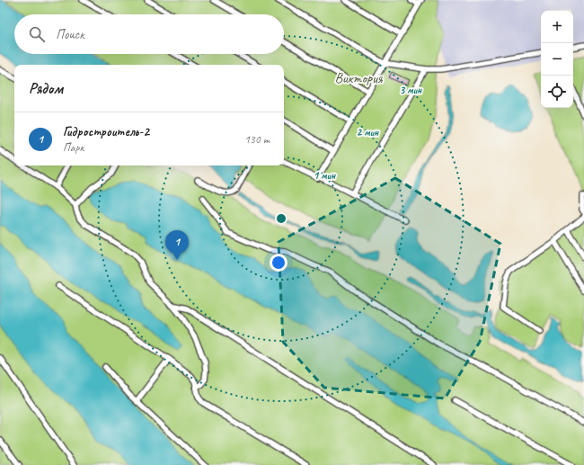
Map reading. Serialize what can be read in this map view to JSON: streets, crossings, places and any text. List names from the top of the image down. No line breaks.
{"parks":["Виктория"],"page":{"map_buttons":["+","−"],"search":"Поиск","heading":"Рядом","list":[{"mark":"1","name":"Гидростроитель-2","note":"Парк","value":"130 m"}],"pins":"1"},"rings":["3 мин","2 мин","1 мин"]}
